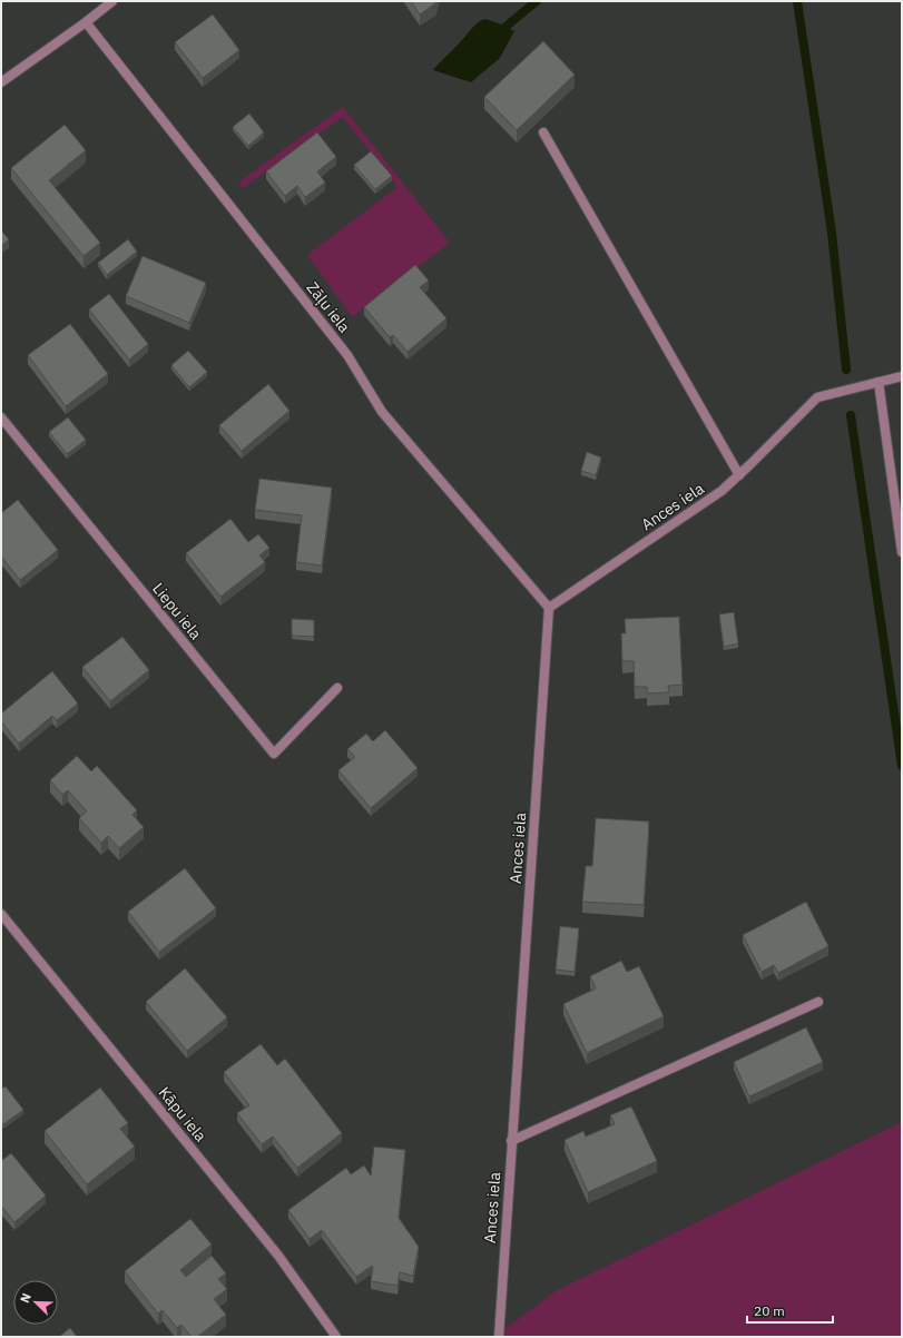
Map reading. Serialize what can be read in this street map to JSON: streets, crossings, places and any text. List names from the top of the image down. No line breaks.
{"streets":{"street":["Zāļu iela","Ances iela","Liepu iela","Kāpu iela"]},"crossings":[["Zāļu iela","Ances iela"]],"scale_bar":"20 m","north":"top left"}
